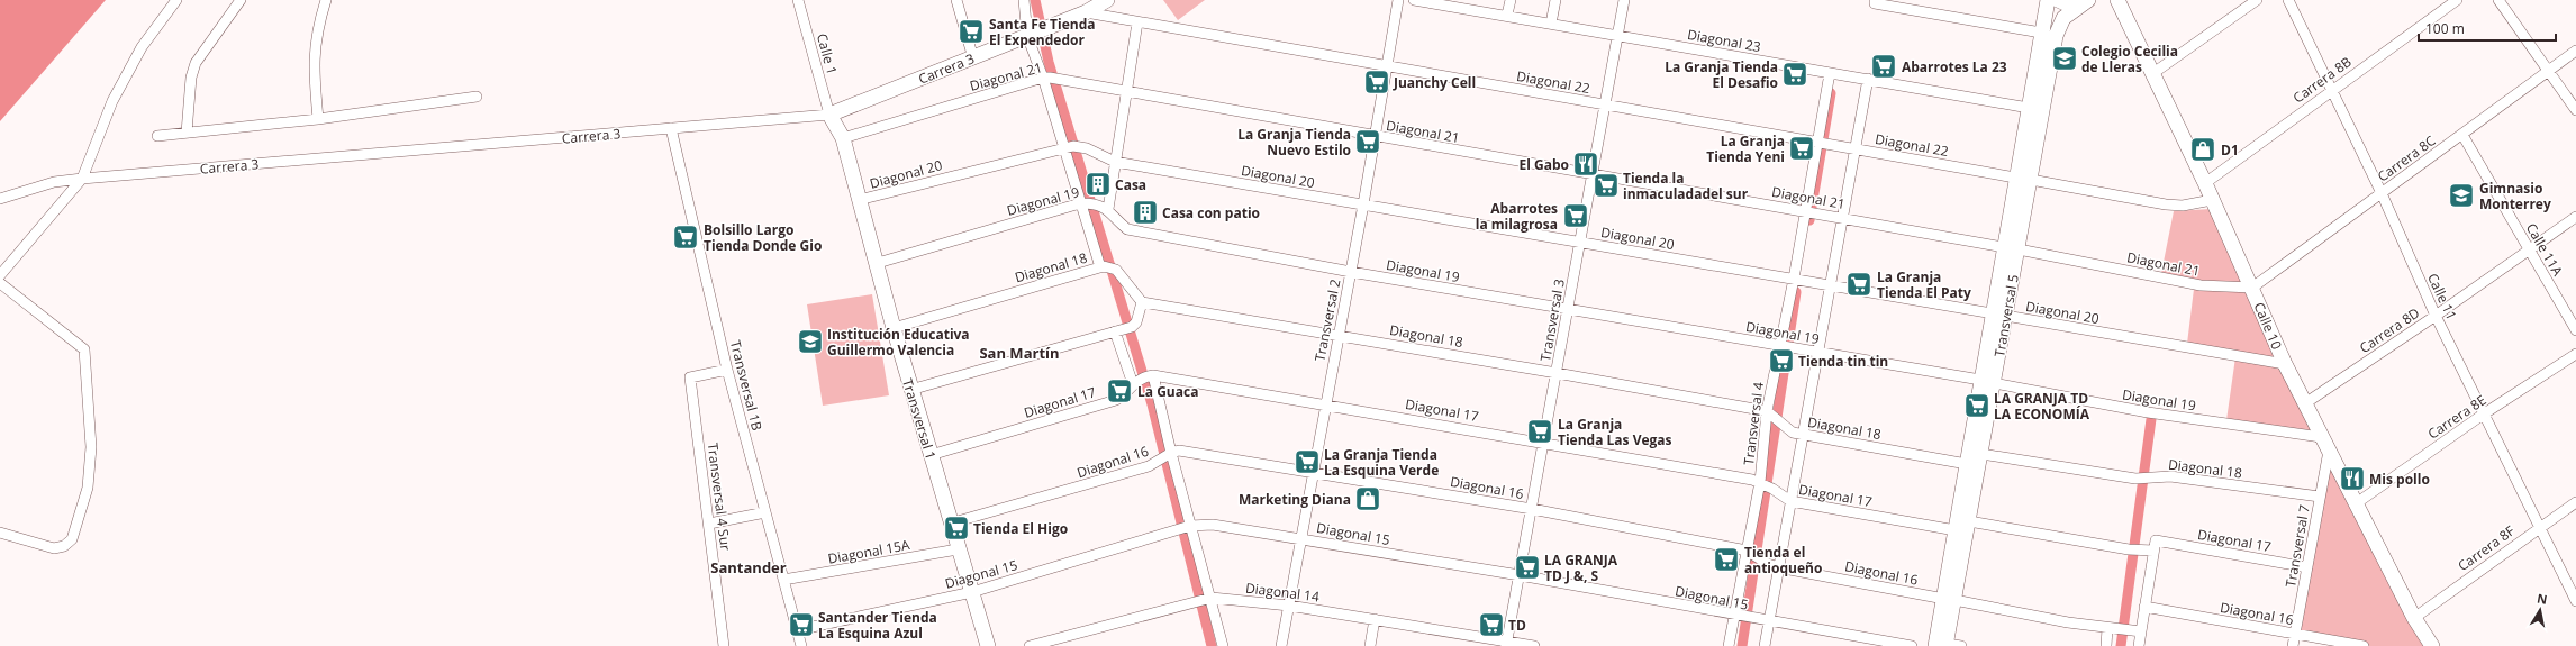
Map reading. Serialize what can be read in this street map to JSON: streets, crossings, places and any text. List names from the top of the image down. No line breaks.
{"streets":{"street":["Diagonal 23","Calle 1","Carrera 3","Diagonal 21","Carrera 8B","Diagonal 22","Carrera 8C","Diagonal 20","Diagonal 19","Calle 11A","Diagonal 18","Calle 11","Transversal 5","Transversal 2","Transversal 3","Calle 10","Carrera 8D","Transversal 1B","Diagonal 17","Carrera 8E","Transversal 1","Transversal 4","Diagonal 16","Transversal 4 Sur","Diagonal 15","Transversal 7","Carrera 8F","Diagonal 15A","Diagonal 14"]},"crossings":[["Diagonal 23","Transversal 5"],["Diagonal 23","Transversal 3"],["Diagonal 23","Transversal 4"],["Calle 1","Carrera 3"],["Calle 1","Transversal 1"],["Carrera 3","Diagonal 22"],["Carrera 3","Transversal 1B"],["Carrera 3","Transversal 1"],["Diagonal 21","Carrera 8C"],["Diagonal 21","Transversal 5"],["Diagonal 21","Transversal 2"],["Diagonal 21","Transversal 3"],["Diagonal 21","Calle 10"],["Diagonal 21","Transversal 1"],["Diagonal 21","Transversal 4"],["Carrera 8B","Calle 11"],["Carrera 8B","Calle 10"],["Diagonal 22","Transversal 5"],["Diagonal 22","Transversal 2"],["Diagonal 22","Transversal 3"],["Diagonal 22","Transversal 4"],["Carrera 8C","Calle 11A"],["Carrera 8C","Calle 11"],["Carrera 8C","Calle 10"],["Diagonal 20","Transversal 5"],["Diagonal 20","Transversal 2"],["Diagonal 20","Transversal 3"],["Diagonal 20","Calle 10"],["Diagonal 20","Transversal 1"],["Diagonal 20","Transversal 4"],["Diagonal 19","Transversal 5"],["Diagonal 19","Transversal 2"],["Diagonal 19","Transversal 3"],["Diagonal 19","Calle 10"],["Diagonal 19","Transversal 1"],["Diagonal 19","Transversal 4"],["Calle 11A","Carrera 8D"],["Diagonal 18","Transversal 5"],["Diagonal 18","Transversal 2"],["Diagonal 18","Transversal 3"],["Diagonal 18","Transversal 1"],["Diagonal 18","Transversal 4"],["Diagonal 18","Transversal 7"],["Calle 11","Carrera 8D"],["Calle 11","Carrera 8E"],["Calle 11","Carrera 8F"],["Transversal 5","Diagonal 17"],["Transversal 5","Diagonal 16"],["Transversal 2","Diagonal 17"],["Transversal 2","Diagonal 16"],["Transversal 2","Diagonal 15"],["Transversal 2","Diagonal 14"],["Transversal 3","Diagonal 17"],["Transversal 3","Diagonal 16"],["Transversal 3","Diagonal 15"],["Transversal 3","Diagonal 14"],["Calle 10","Carrera 8D"],["Calle 10","Carrera 8E"],["Calle 10","Transversal 7"],["Calle 10","Carrera 8F"],["Transversal 1B","Transversal 4 Sur"],["Transversal 1B","Diagonal 15"],["Transversal 1B","Diagonal 15A"],["Diagonal 17","Transversal 1"],["Diagonal 17","Transversal 4"],["Diagonal 17","Transversal 7"],["Transversal 1","Diagonal 16"],["Transversal 1","Diagonal 15"],["Transversal 1","Diagonal 15A"],["Transversal 4","Diagonal 16"],["Transversal 4","Diagonal 15"],["Diagonal 16","Transversal 7"]],"districts":["San Martín","Santander"],"places":{"supermarket":["Santa Fe Tienda El Expendedor","Abarrotes La 23","La Granja Tienda El Desafio","Juanchy Cell","La Granja Tienda Nuevo Estilo","La Granja Tienda Yeni","Tienda la inmaculadadel sur","Abarrotes la milagrosa","Bolsillo Largo Tienda Donde Gio","La Granja Tienda El Paty","Tienda tin tin","La Guaca","LA GRANJA TD LA ECONOMÍA","La Granja Tienda Las Vegas","La Granja Tienda La Esquina Verde","Tienda El Higo","Tienda el antioqueño","LA GRANJA TD J &, S","Santander Tienda La Esquina Azul","TD"],"school or university":["Colegio Cecilia de Lleras","Gimnasio Monterrey","Institución Educativa Guillermo Valencia"],"shop":["D1","Marketing Diana"],"restaurant":["El Gabo","Mis pollo"],"building":["Casa","Casa con patio"]},"scale_bar":"100 m","north":"top"}
